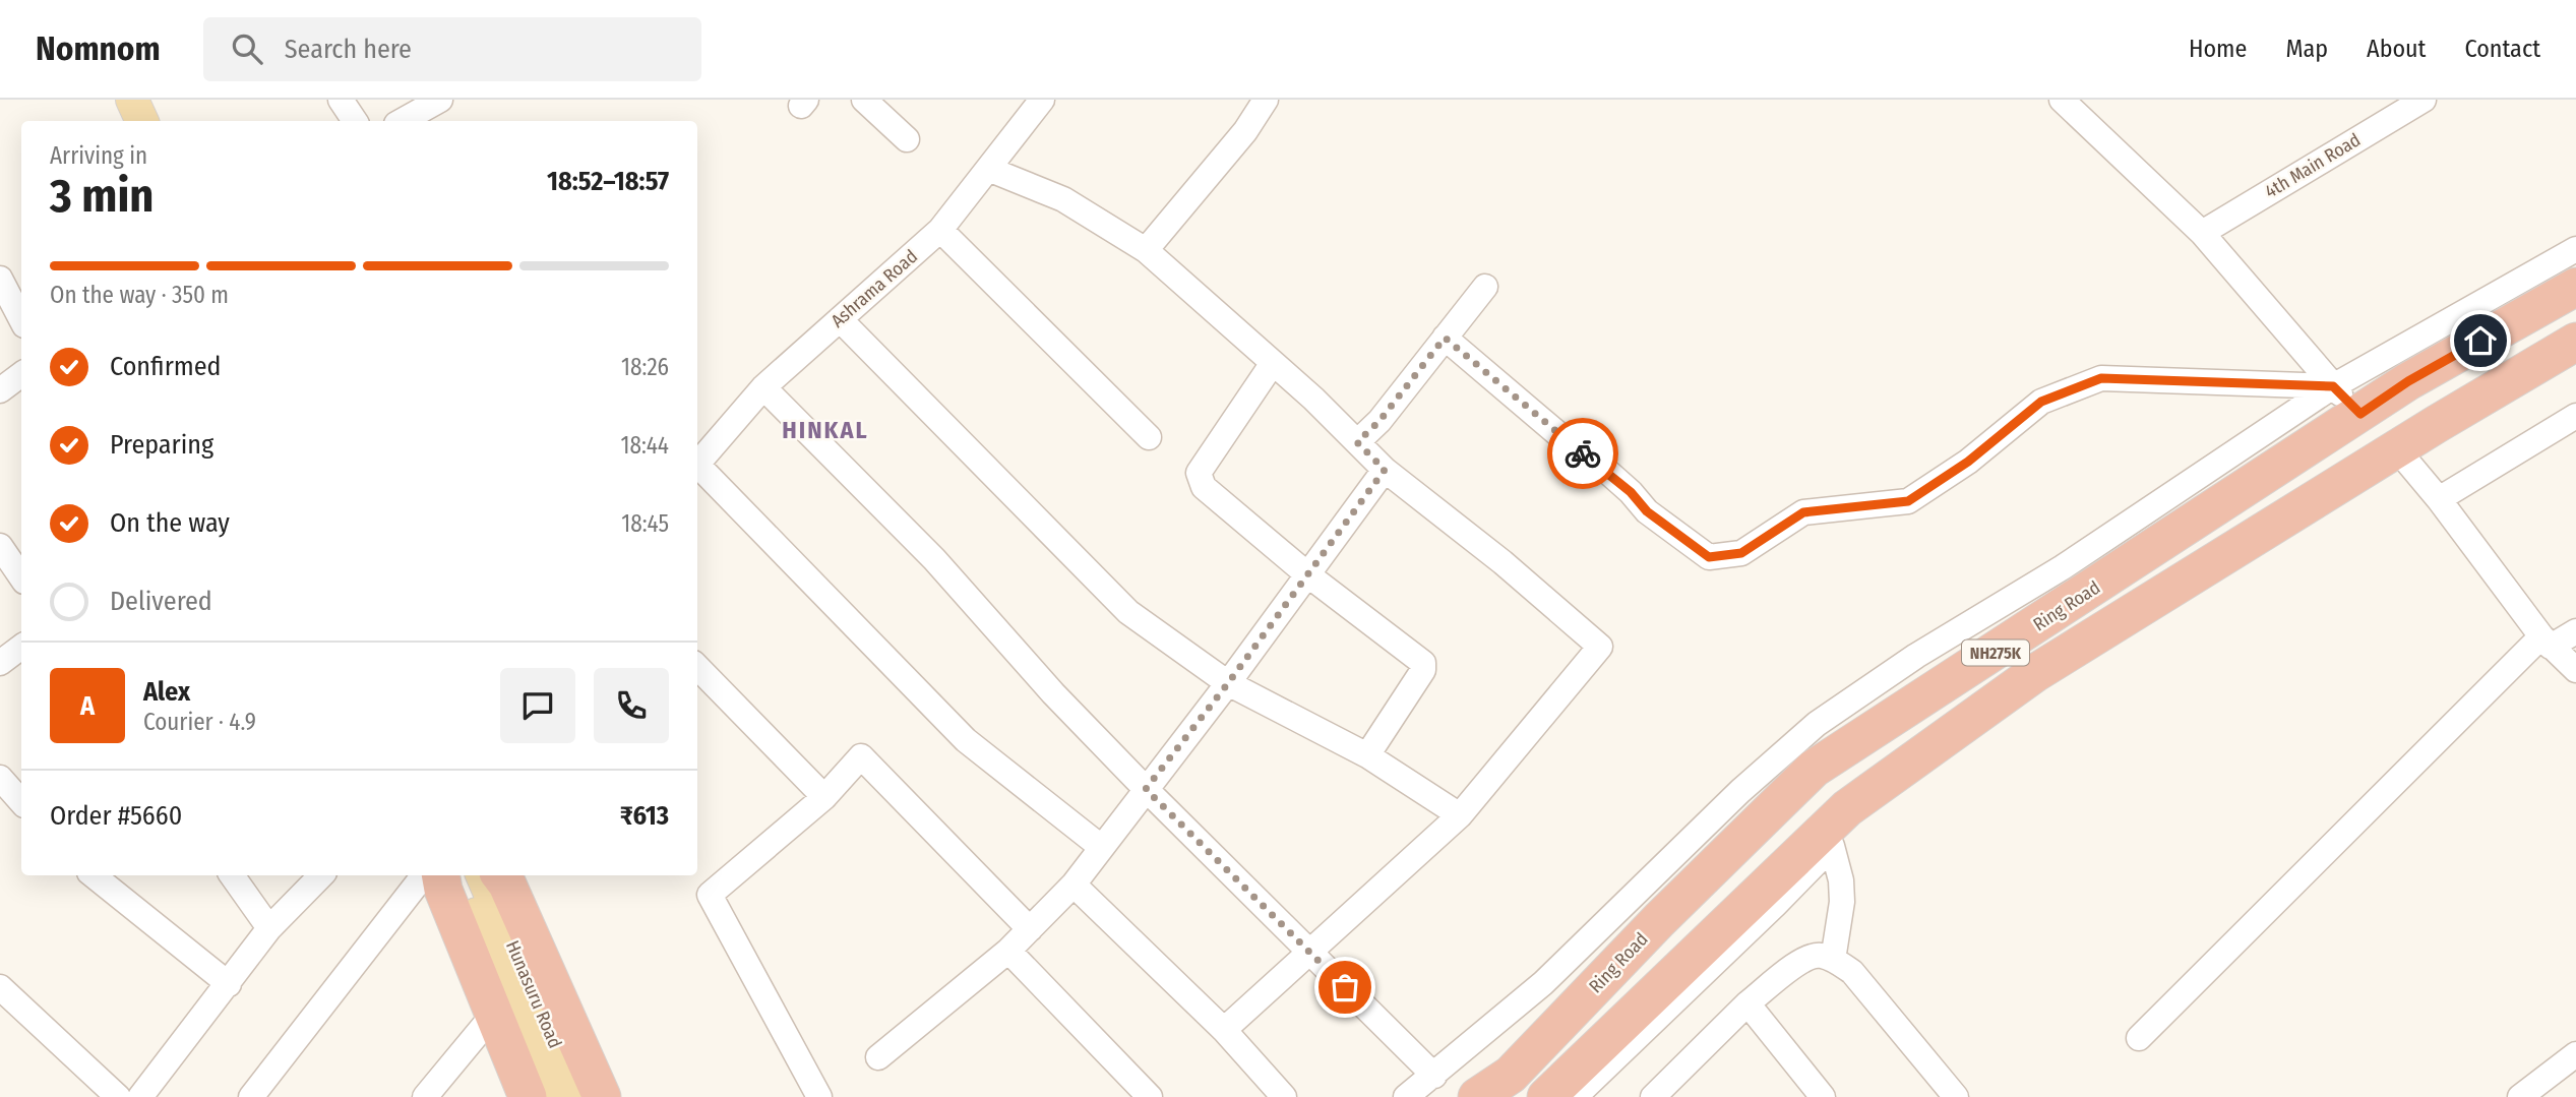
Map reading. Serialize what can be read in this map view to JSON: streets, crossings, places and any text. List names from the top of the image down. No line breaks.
{"streets":{"highway":["Ring Road","NH275K"],"main road":["Hunasuru Road"],"street":["4th Main Road","Ashrama Road"]},"districts":["HINKAL"],"page":{"header":"Nomnom","search":"Search here","nav":["Home","Map","About","Contact"],"heading":["3 min","Arriving in","18:52–18:57"],"panel":["Alex","Courier · 4.9","Order #5660","₹613"],"bar":"On the way · 350 m","list":[["Confirmed","18:26"],["Preparing","18:44"],["On the way","18:45"],"Delivered"],"round":"A"}}
